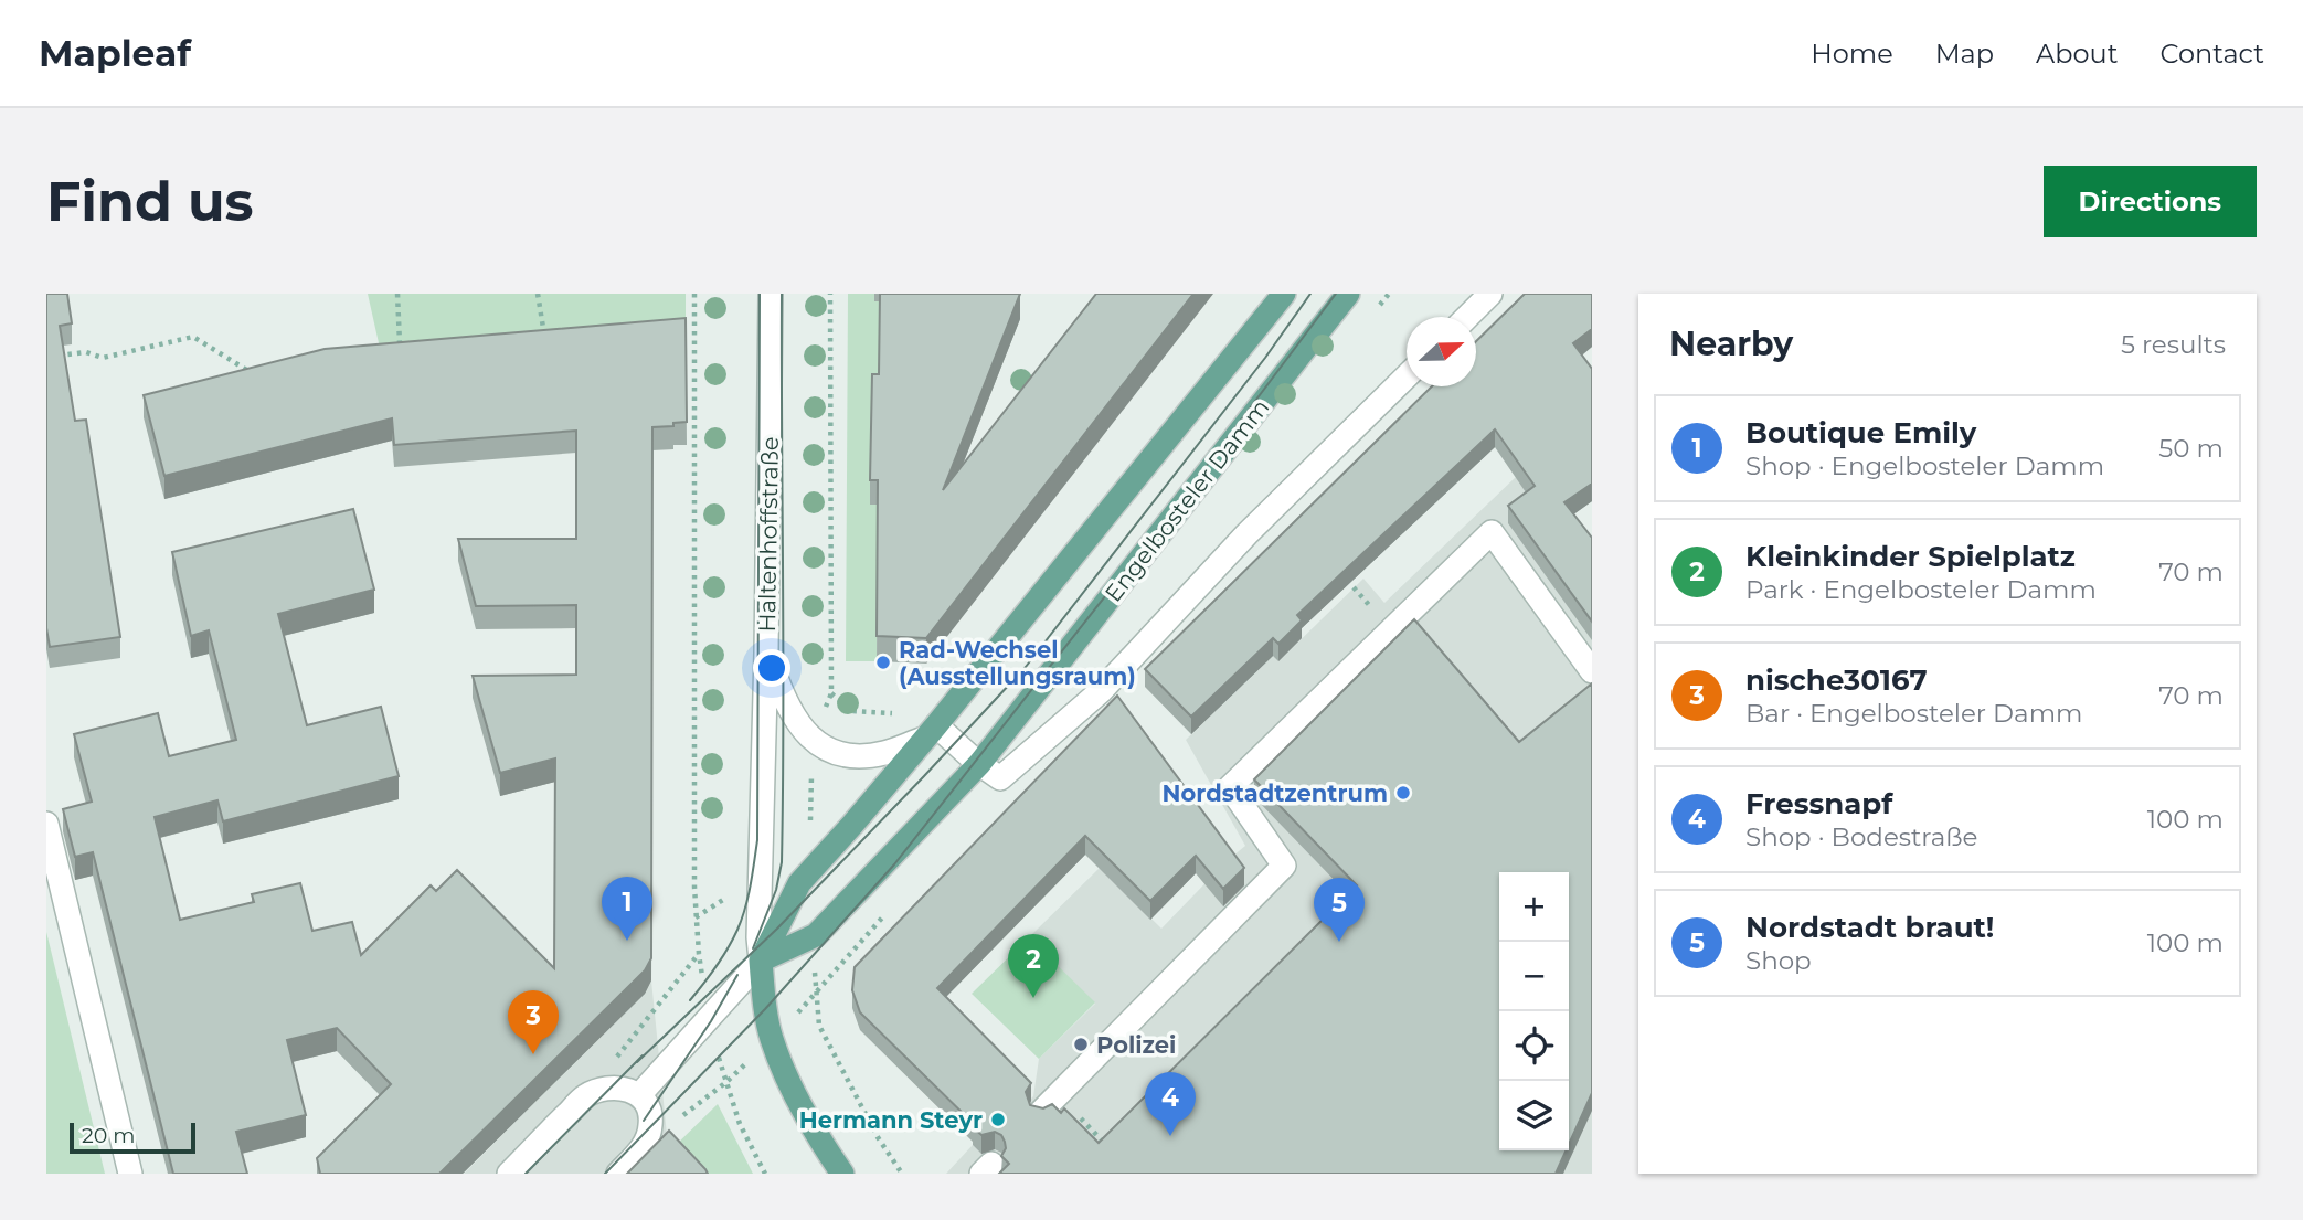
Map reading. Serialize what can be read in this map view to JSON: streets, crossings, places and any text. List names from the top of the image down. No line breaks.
{"streets":{"main road":["Engelbosteler Damm"],"street":["Haltenhoffstraße"]},"crossings":[["Engelbosteler Damm","Haltenhoffstraße"]],"places":["Rad-Wechsel (Ausstellungsraum)","Nordstadtzentrum","Polizei","Hermann Steyr"],"scale_bar":"20 m","north":"right","page":{"header":"Mapleaf","nav":["Home","Map","About","Contact"],"buttons":"Directions","title":"Find us","heading":["Nearby","5 results"],"list":[{"mark":"1","name":"Boutique Emily","note":"Shop · Engelbosteler Damm","value":"50 m"},{"mark":"2","name":"Kleinkinder Spielplatz","note":"Park · Engelbosteler Damm","value":"70 m"},{"mark":"3","name":"nische30167","note":"Bar · Engelbosteler Damm","value":"70 m"},{"mark":"4","name":"Fressnapf","note":"Shop · Bodestraße","value":"100 m"},{"mark":"5","name":"Nordstadt braut!","note":"Shop","value":"100 m"}],"map_buttons":["+","−"],"pins":["1","5","2","3","4"],"scale":"20 m"}}
